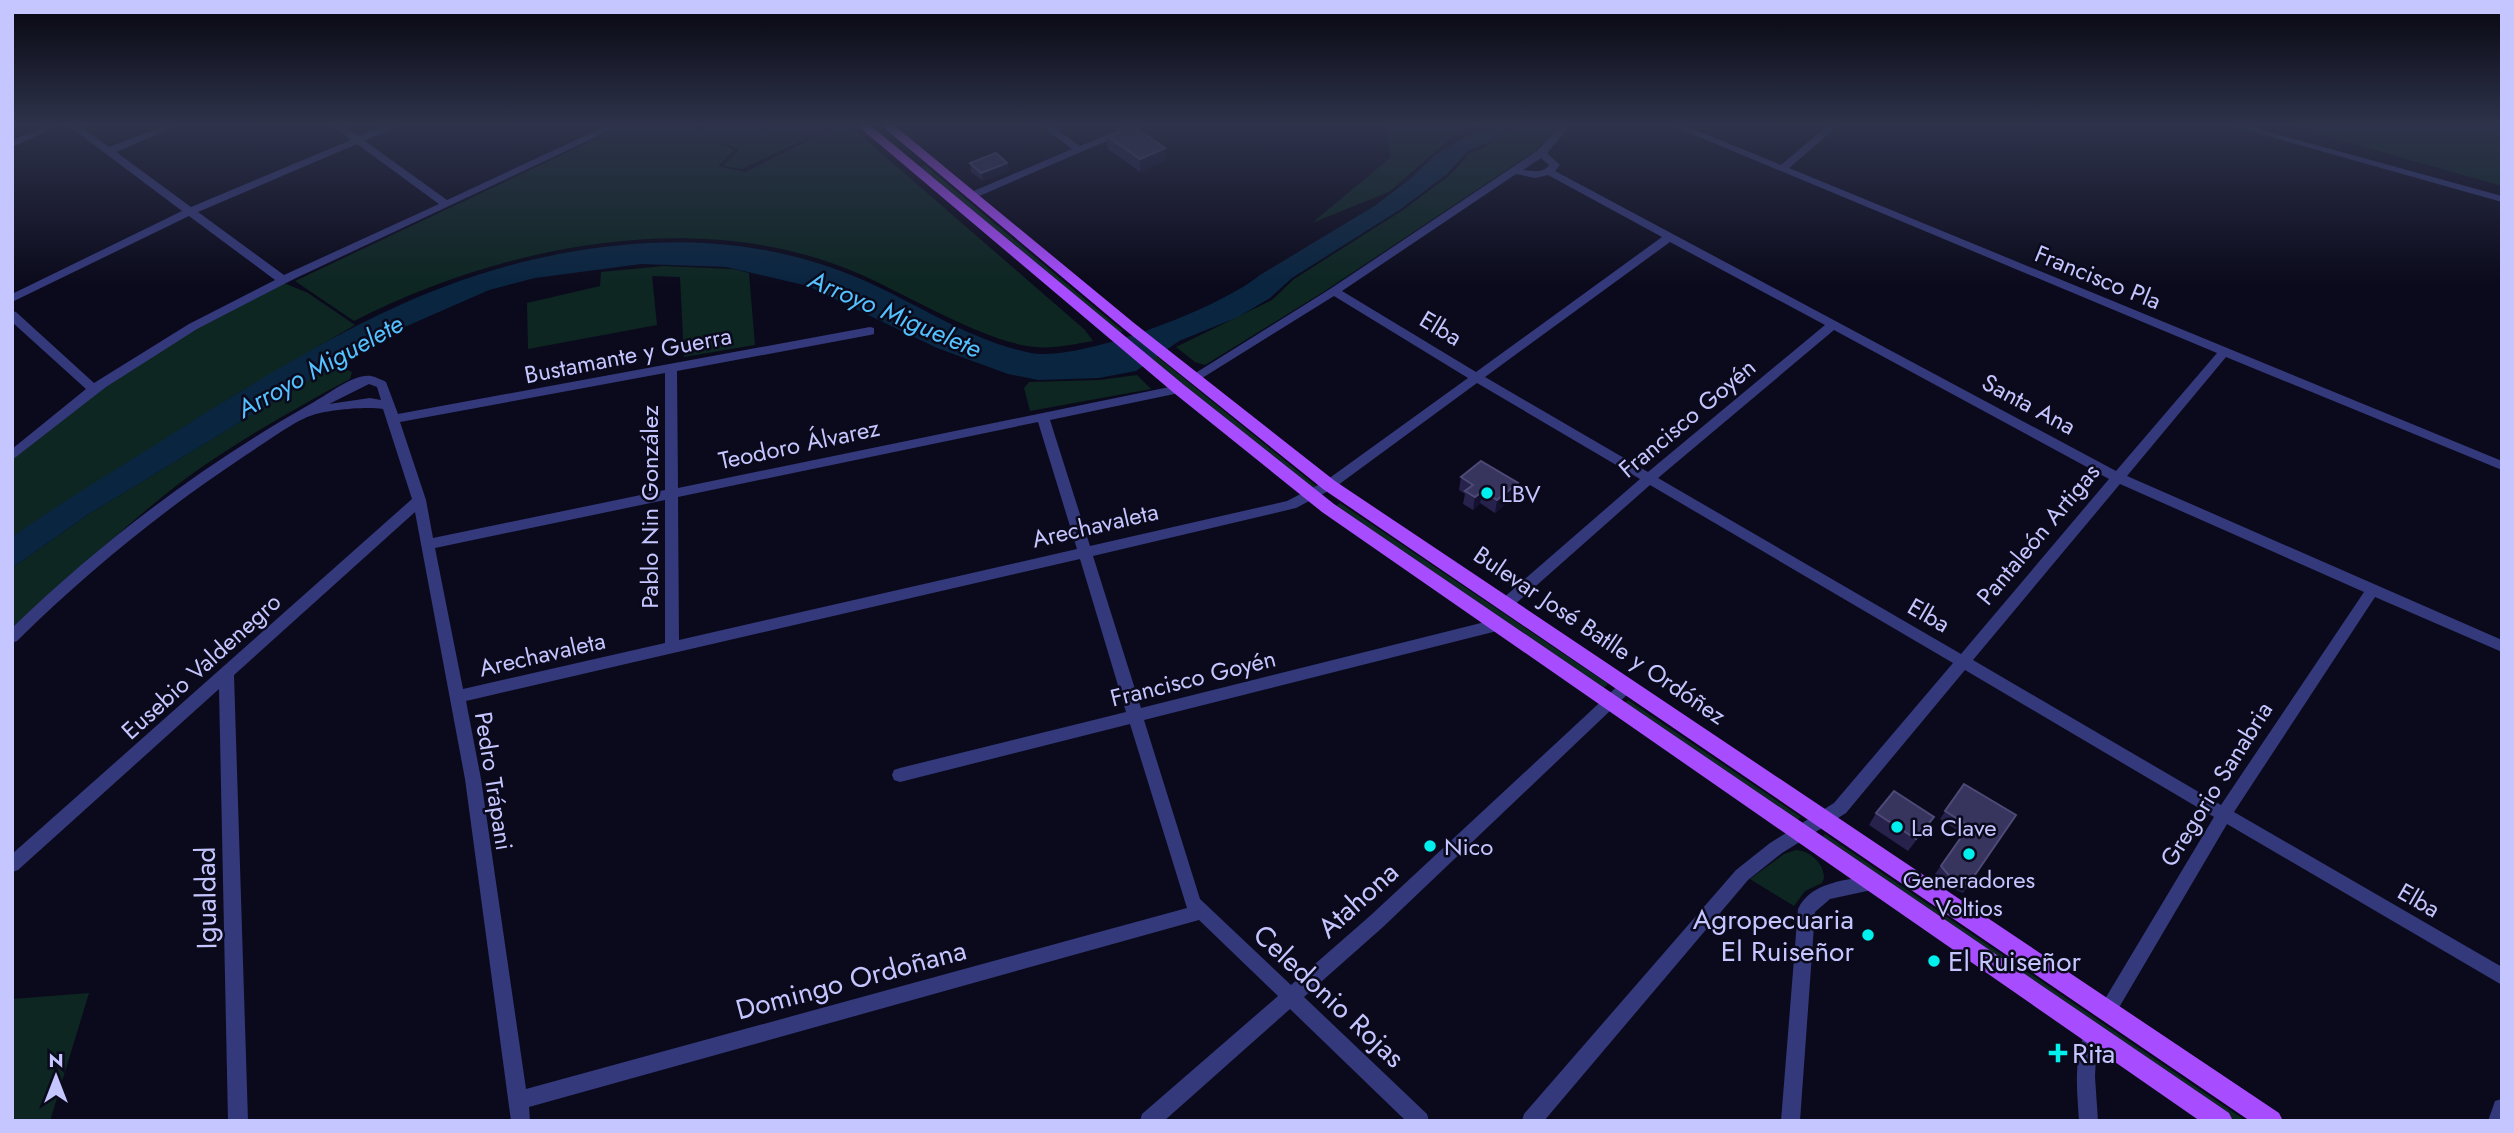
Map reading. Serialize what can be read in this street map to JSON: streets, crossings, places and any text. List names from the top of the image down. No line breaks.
{"streets":{"main road":["Bulevar José Batlle y Ordóñez"],"street":["Francisco Pla","Elba","Bustamante y Guerra","Santa Ana","Francisco Goyén","Teodoro Álvarez","Pablo Nin González","Arechavaleta","Pantaleón Artigas","Eusebio Valdenegro","Pedro Trápani","Gregorio Sanabria","Igualdad","Atahona","Domingo Ordoñana","Celedonio Rojas"]},"crossings":[["Francisco Pla","Pantaleón Artigas"],["Elba","Francisco Goyén"],["Elba","Arechavaleta"],["Elba","Pantaleón Artigas"],["Elba","Gregorio Sanabria"],["Bustamante y Guerra","Pablo Nin González"],["Bustamante y Guerra","Pedro Trápani"],["Santa Ana","Francisco Goyén"],["Santa Ana","Arechavaleta"],["Santa Ana","Pantaleón Artigas"],["Santa Ana","Gregorio Sanabria"],["Francisco Goyén","Bulevar José Batlle y Ordóñez"],["Teodoro Álvarez","Pablo Nin González"],["Teodoro Álvarez","Bulevar José Batlle y Ordóñez"],["Teodoro Álvarez","Pedro Trápani"],["Pablo Nin González","Arechavaleta"],["Arechavaleta","Bulevar José Batlle y Ordóñez"],["Arechavaleta","Pedro Trápani"],["Pantaleón Artigas","Bulevar José Batlle y Ordóñez"],["Bulevar José Batlle y Ordóñez","Gregorio Sanabria"],["Bulevar José Batlle y Ordóñez","Atahona"],["Eusebio Valdenegro","Pedro Trápani"],["Eusebio Valdenegro","Igualdad"],["Pedro Trápani","Domingo Ordoñana"],["Atahona","Celedonio Rojas"],["Domingo Ordoñana","Celedonio Rojas"]],"water":["Arroyo Miguelete"],"places":{"other":["LBV","La Clave","Nico","Generadores Voltios","Agropecuaria El Ruiseñor","El Ruiseñor"],"health":["Rita"]},"north":"top"}
